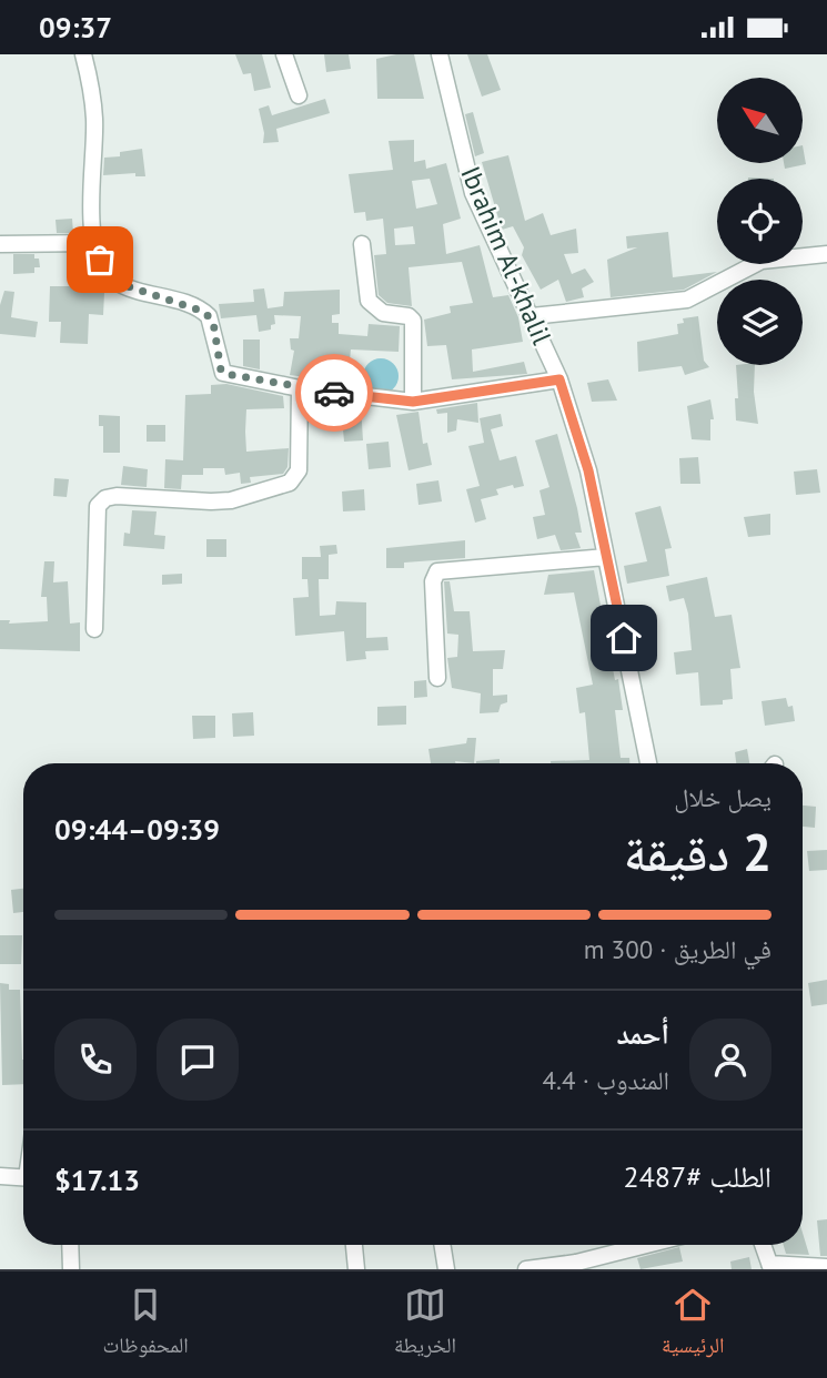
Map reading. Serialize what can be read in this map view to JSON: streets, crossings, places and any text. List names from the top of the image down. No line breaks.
{"streets":{"street":["Ibrahim Al-khalil"]},"north":"top left","page":{"status":"09:37","heading":["2 دقيقة","يصل خلال","09:39–09:44"],"panel":["أحمد","المندوب · 4.4","الطلب #2487","$17.13"],"bar":"في الطريق · 300 m","tabs":["الرئيسية","الخريطة","المحفوظات"]}}
